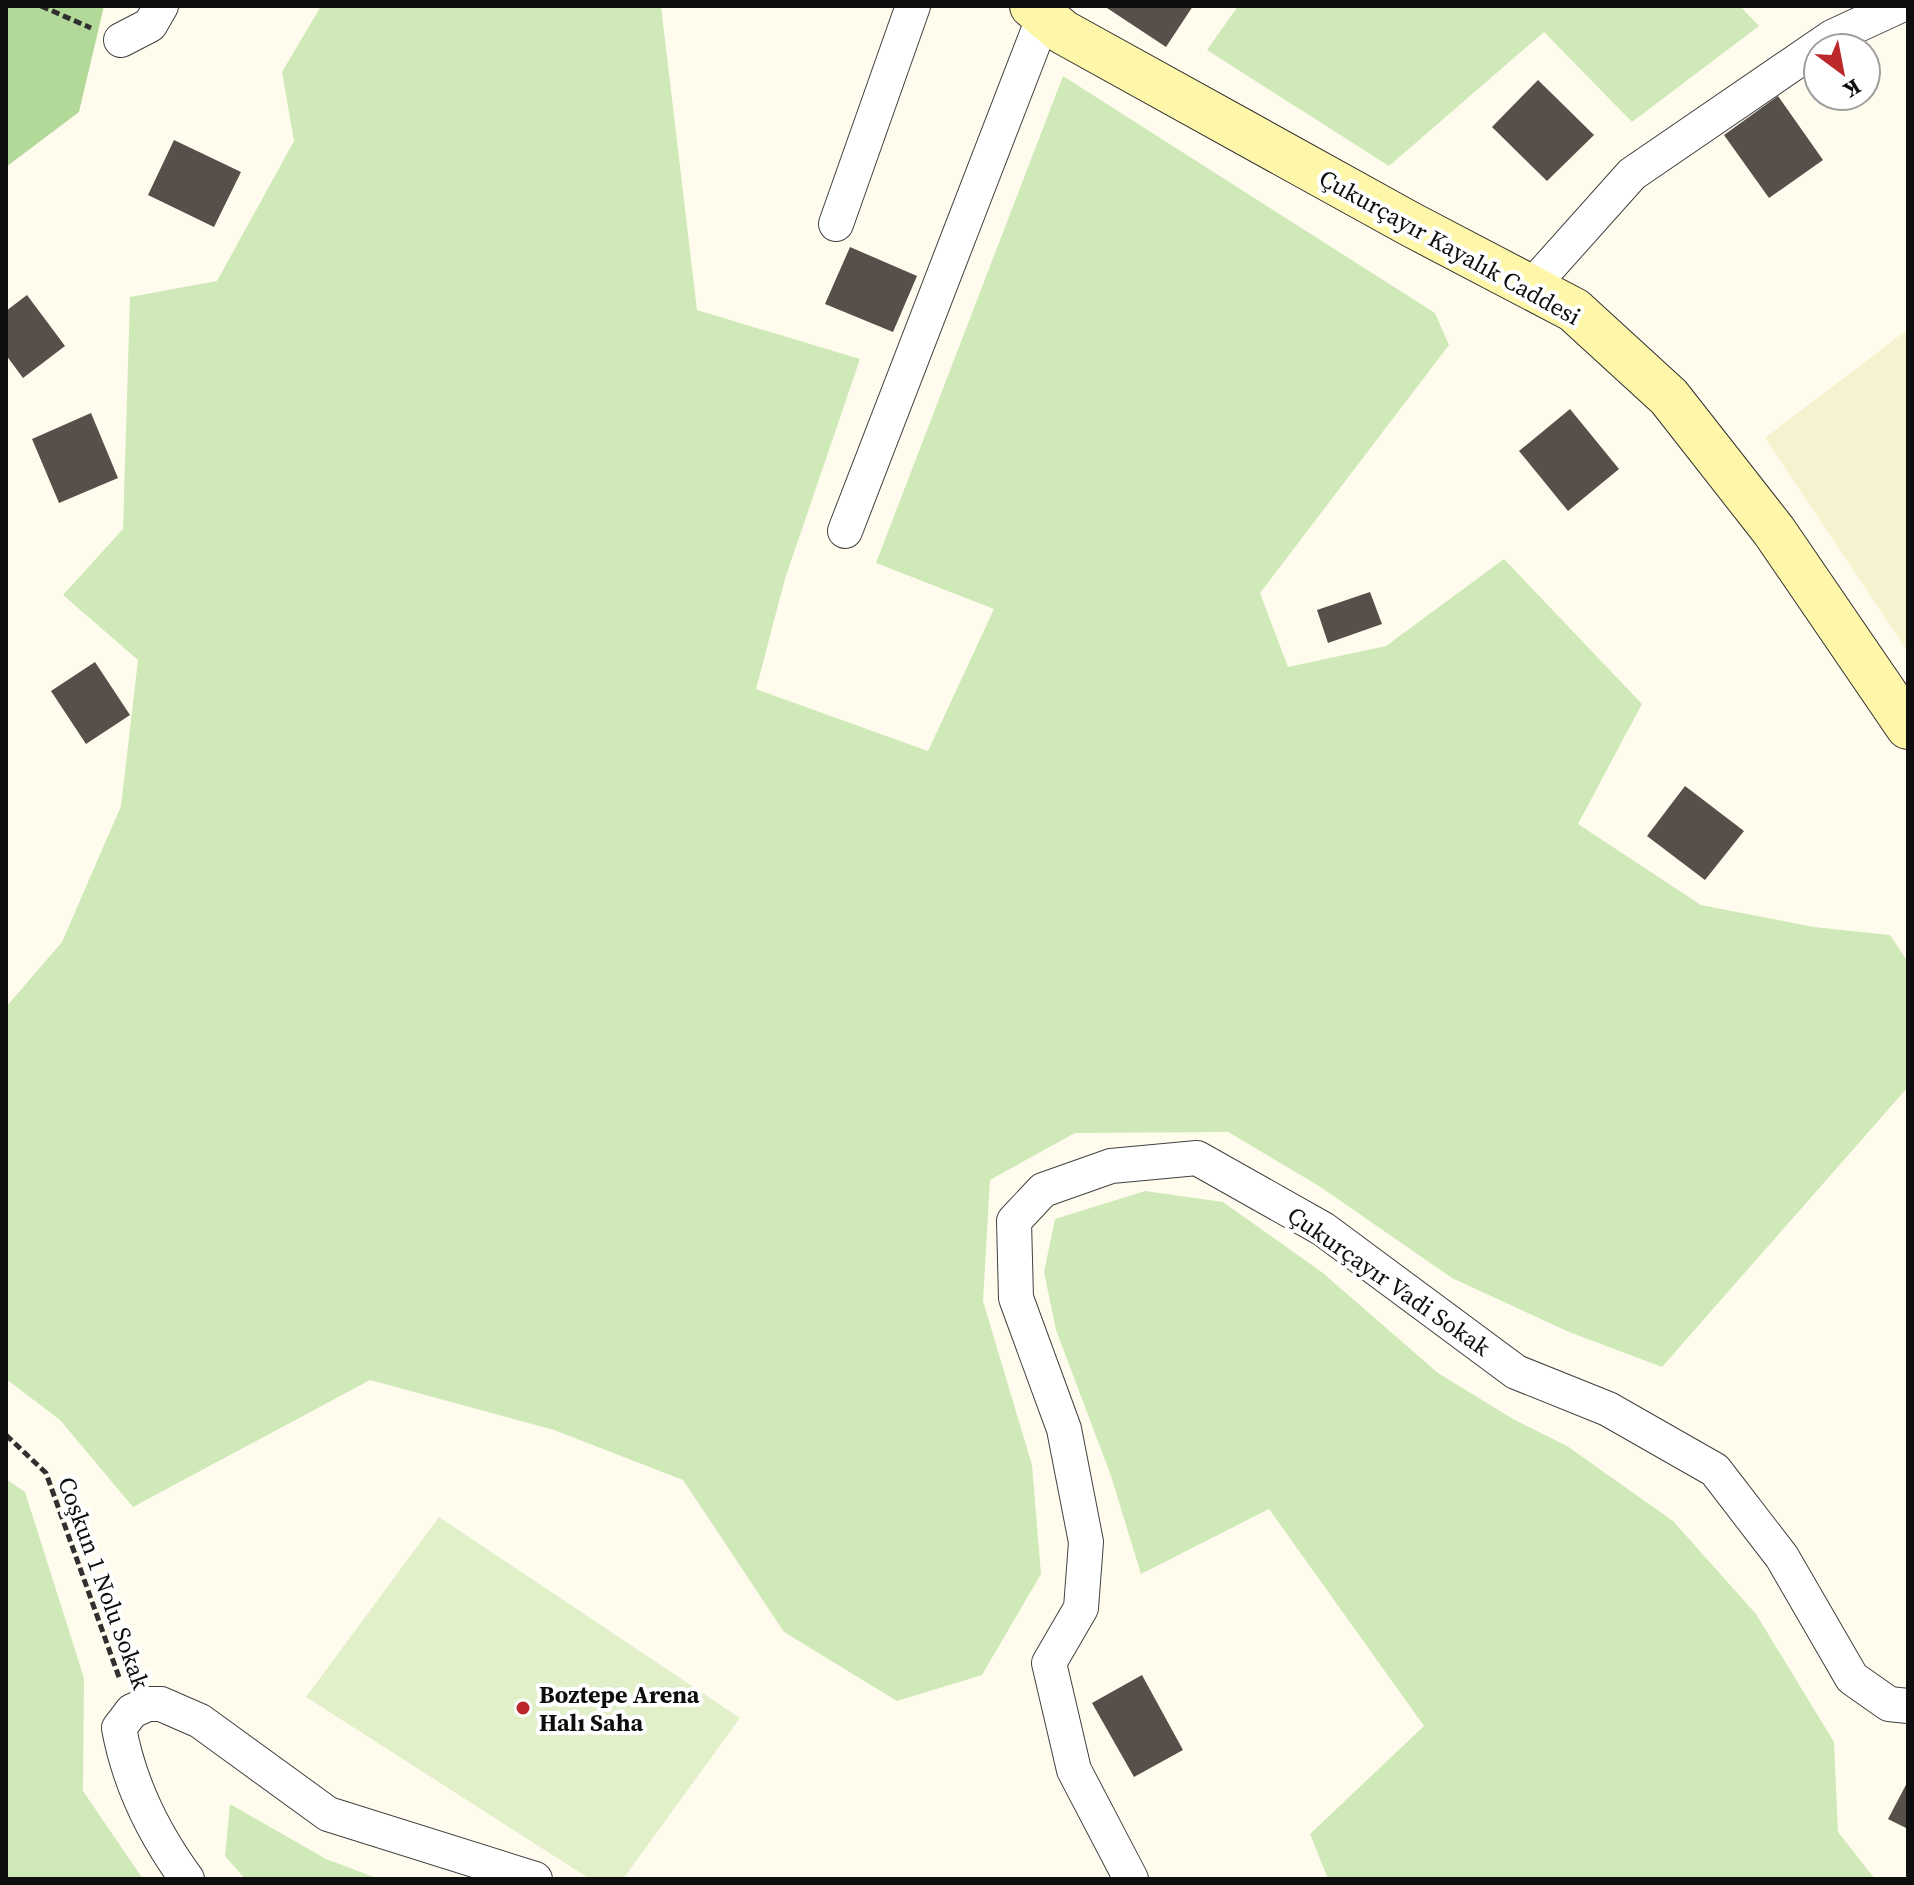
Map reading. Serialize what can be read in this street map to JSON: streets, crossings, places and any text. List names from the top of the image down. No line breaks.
{"streets":{"street":["Çukurçayır Kayalık Caddesi","Çukurçayır Vadi Sokak"],"path":["Coşkun 1 Nolu Sokak"]},"places":["Boztepe Arena Halı Saha"],"north":"bottom right"}
